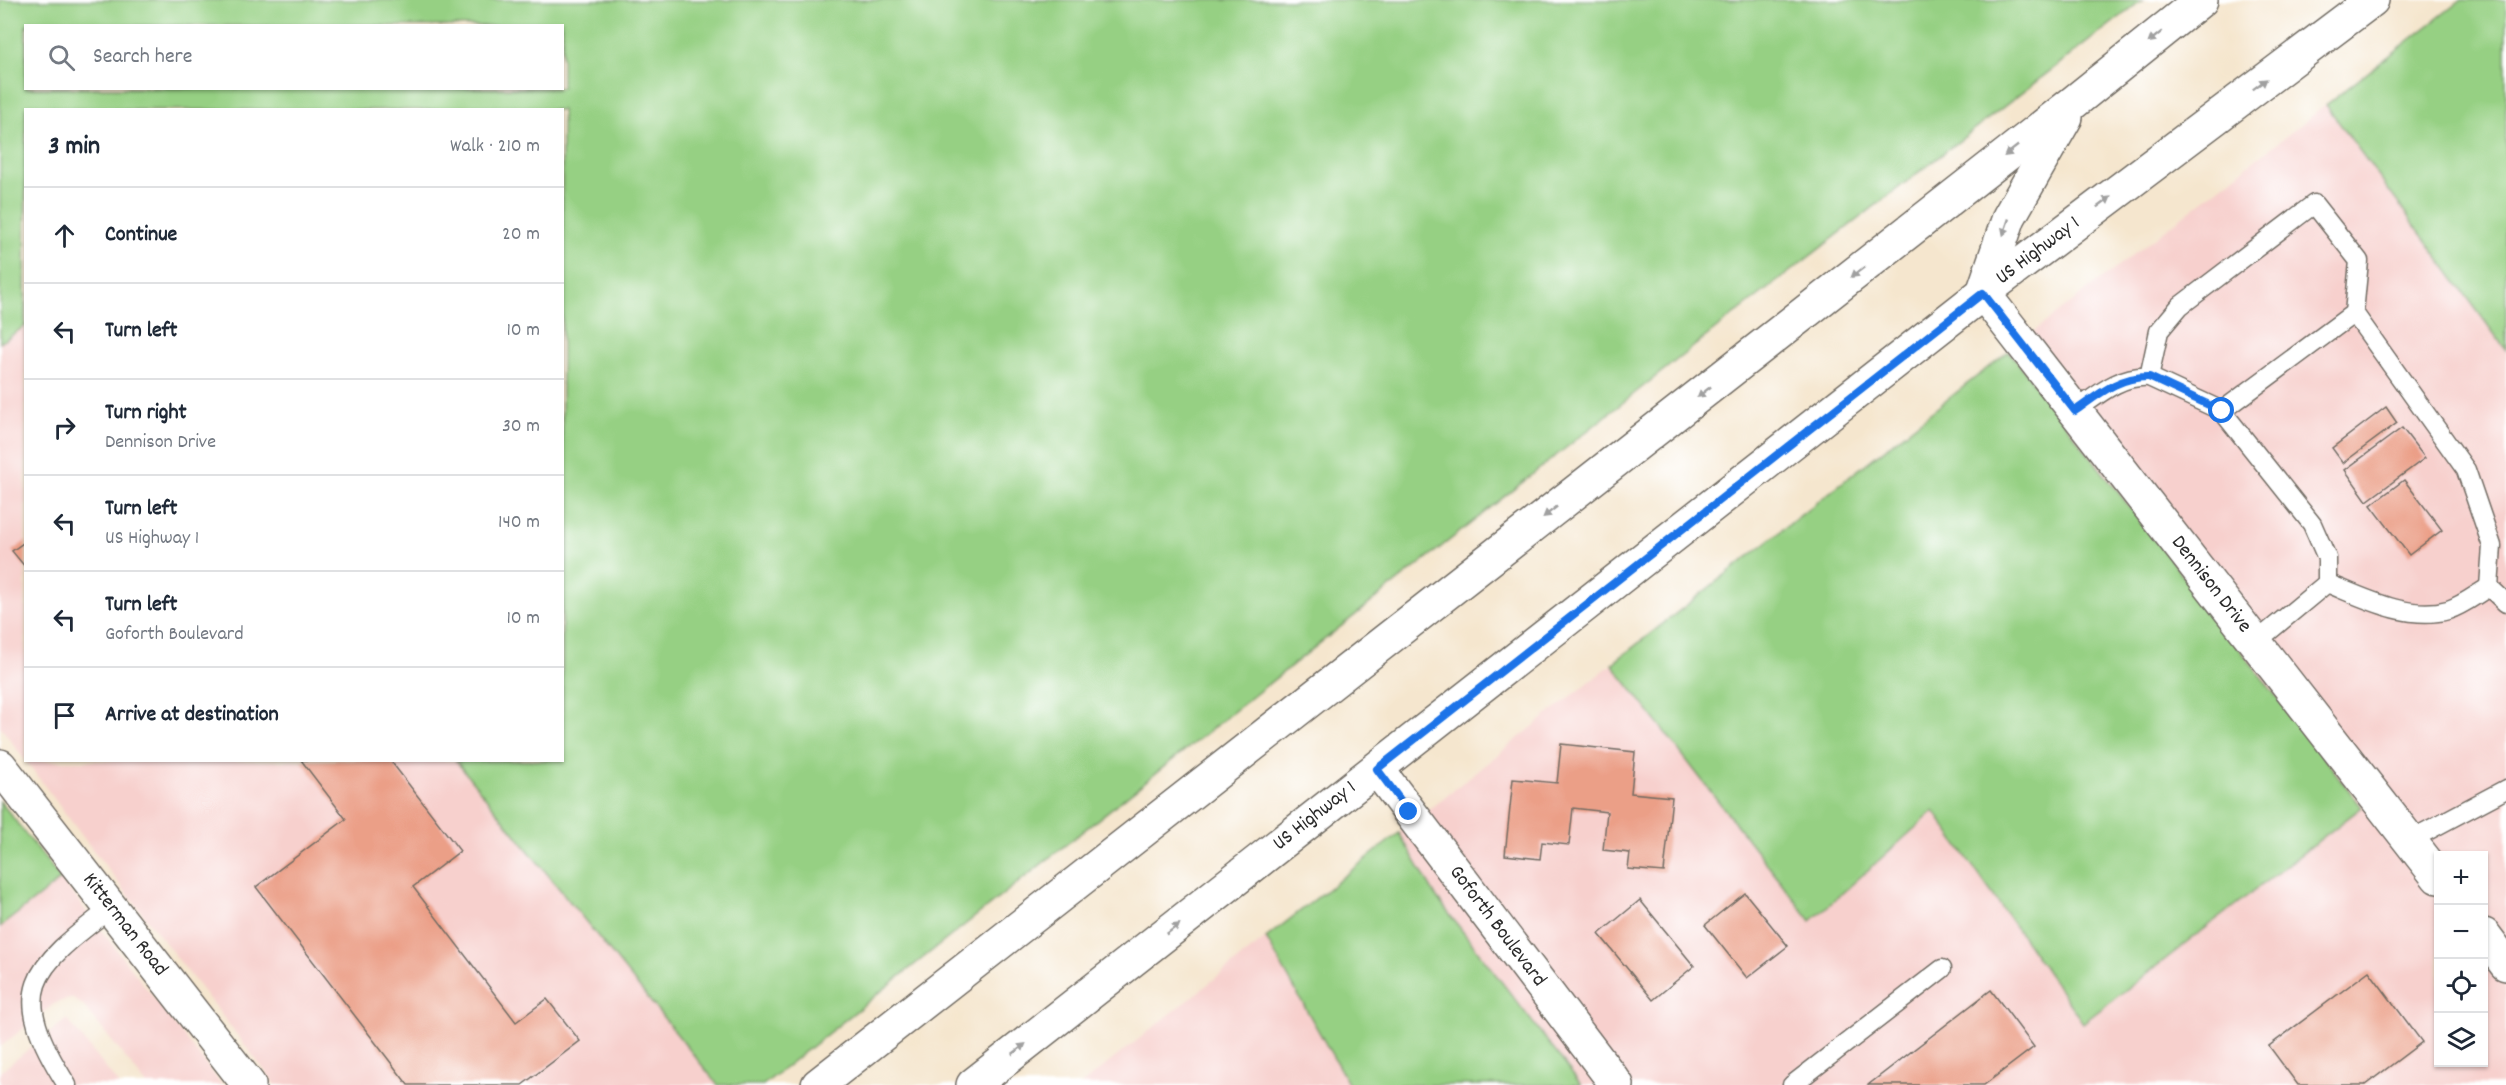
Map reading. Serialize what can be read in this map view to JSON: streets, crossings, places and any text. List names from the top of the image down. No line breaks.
{"streets":{"main road":["US Highway 1","Dennison Drive","Kitterman Road","Goforth Boulevard"]},"crossings":[["US Highway 1","Dennison Drive"],["US Highway 1","Goforth Boulevard"]],"page":{"search":"Search here","heading":["3 min","Walk · 210 m"],"list":[["Continue","20 m"],["Turn left","10 m"],["Turn right","Dennison Drive","30 m"],["Turn left","US Highway 1","140 m"],["Turn left","Goforth Boulevard","10 m"],"Arrive at destination"],"map_buttons":["+","−"]}}
